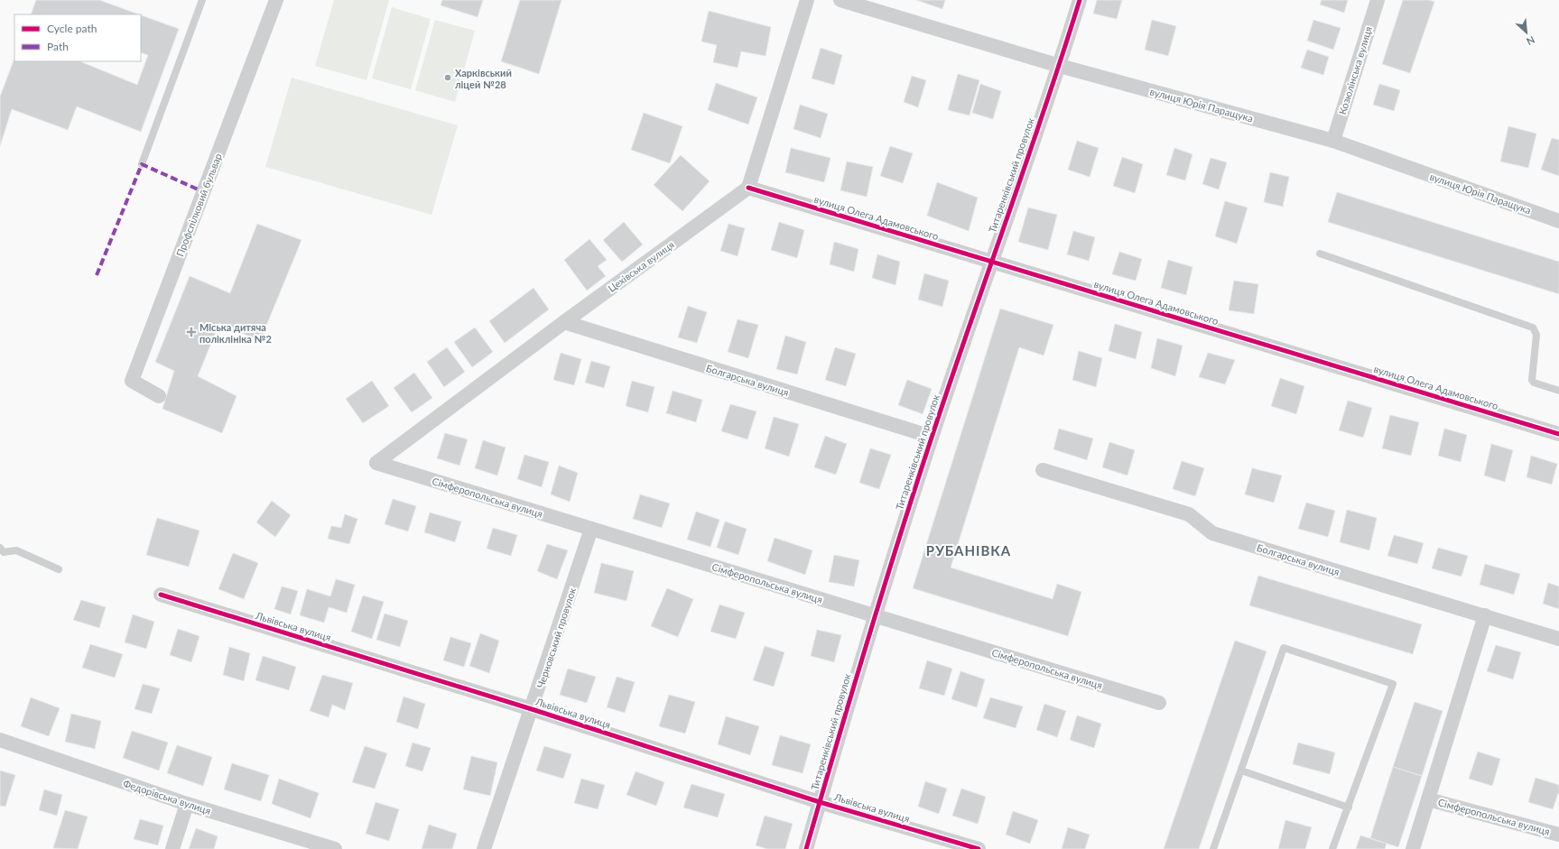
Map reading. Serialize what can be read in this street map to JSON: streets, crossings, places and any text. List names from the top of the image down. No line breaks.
{"streets":{"street":["Козюлінська вулиця","вулиця Юрія Паращука","Титаренківський провулок","Профспілковий бульвар","вулиця Олега Адамовського","Цехівська вулиця","Болгарська вулиця","Сімферопольська вулиця","Львівська вулиця","Черновський провулок","Федорівська вулиця"]},"crossings":[["Козюлінська вулиця","вулиця Юрія Паращука"],["вулиця Юрія Паращука","Титаренківський провулок"],["Титаренківський провулок","вулиця Олега Адамовського"],["Титаренківський провулок","Болгарська вулиця"],["Титаренківський провулок","Сімферопольська вулиця"],["Титаренківський провулок","Львівська вулиця"],["вулиця Олега Адамовського","Цехівська вулиця"],["Цехівська вулиця","Болгарська вулиця"],["Цехівська вулиця","Сімферопольська вулиця"],["Сімферопольська вулиця","Черновський провулок"],["Львівська вулиця","Черновський провулок"]],"districts":["РУБАНІВКА"],"places":{"other":["Харківський ліцей №28"],"health":["Міська дитяча поліклініка №2"]},"legend":["Cycle path","Path"],"north":"bottom right"}
